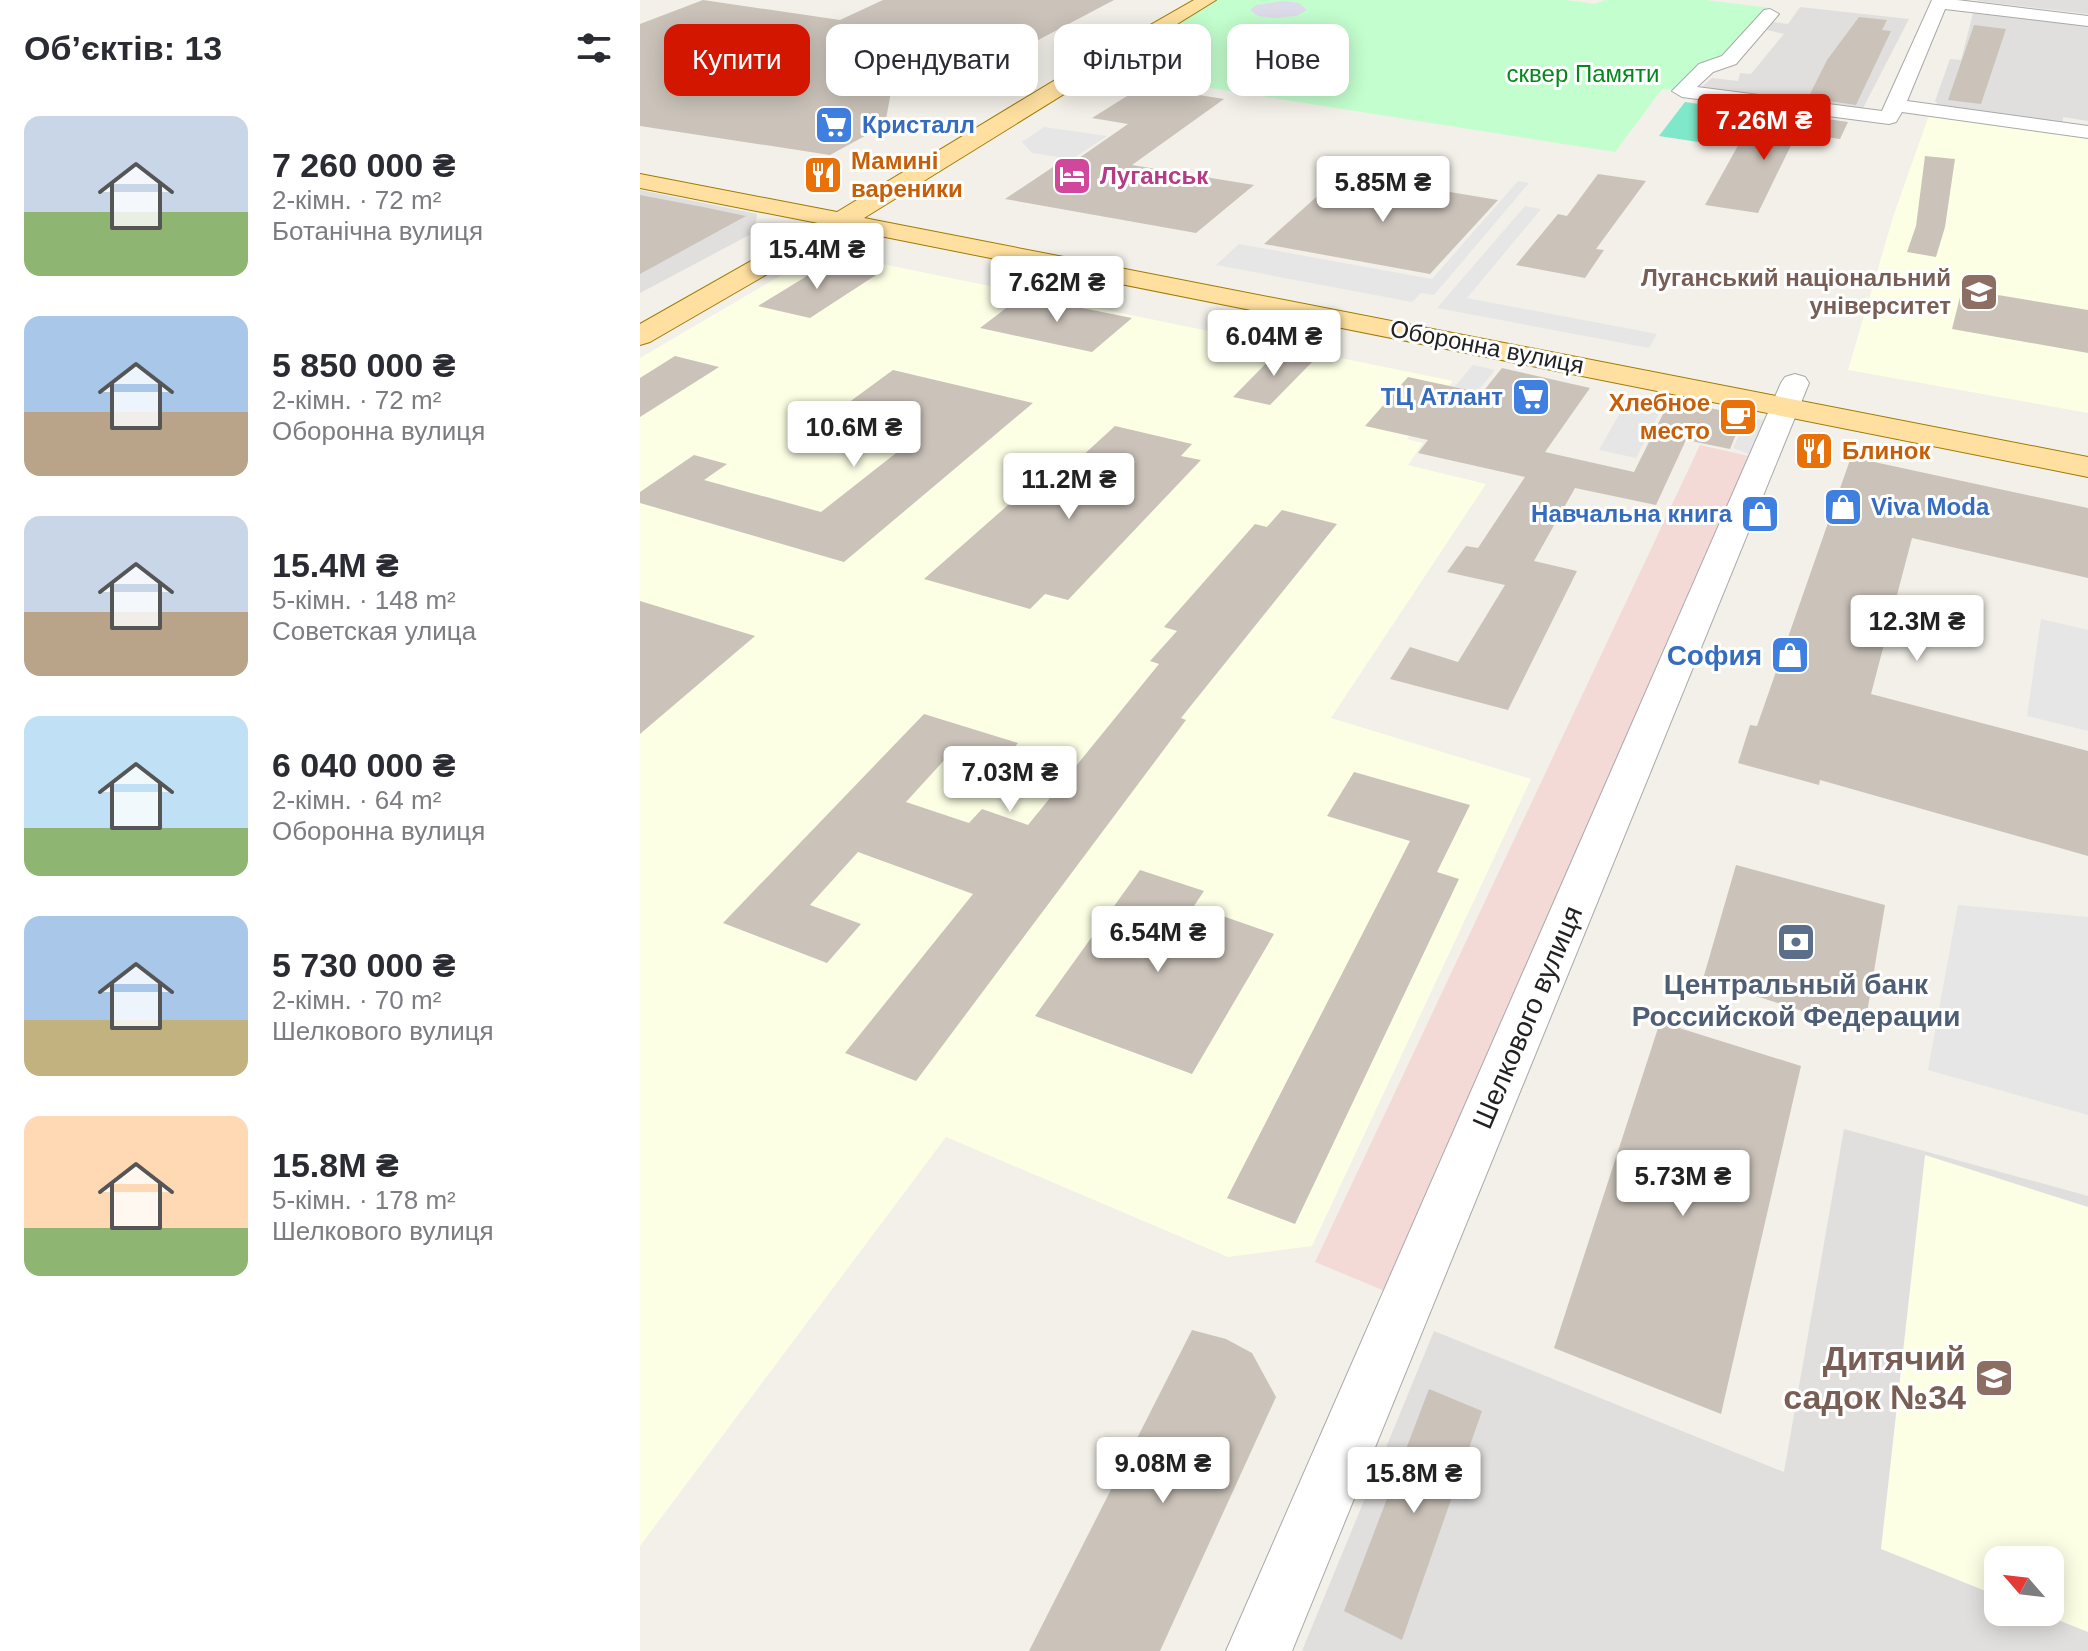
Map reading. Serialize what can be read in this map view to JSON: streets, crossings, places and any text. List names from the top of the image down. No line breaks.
{"streets":{"main road":["Оборонна вулиця"],"street":["Шелкового вулиця"]},"crossings":[["Оборонна вулиця","Шелкового вулиця"]],"parks":["сквер Памяти"],"places":{"supermarket":["Кристалл","ТЦ Атлант"],"restaurant":["Мамині вареники","Блинок"],"hotel":["Луганськ"],"school or university":["Луганський національний університет","Дитячий садок №34"],"cafe":["Хлебное место"],"shop":["Viva Moda","Навчальна книга","София"],"bank":["Центральный банк Российской Федерации"]},"north":"top left","page":{"heading":"Об’єктів: 13","chip":["Купити","Орендувати","Фільтри","Нове"],"price":["7.26M ₴","5.85M ₴","15.4M ₴","7.62M ₴","6.04M ₴","10.6M ₴","11.2M ₴","12.3M ₴","7.03M ₴","6.54M ₴","5.73M ₴","9.08M ₴","15.8M ₴"],"list":[{"name":"7 260 000 ₴","note":"2-кімн. · 72 m² · Ботанічна вулиця"},{"name":"5 850 000 ₴","note":"2-кімн. · 72 m² · Оборонна вулиця"},{"name":"15.4M ₴","note":"5-кімн. · 148 m² · Советская улица"},{"name":"6 040 000 ₴","note":"2-кімн. · 64 m² · Оборонна вулиця"},{"name":"5 730 000 ₴","note":"2-кімн. · 70 m² · Шелкового вулиця"},{"name":"15.8M ₴","note":"5-кімн. · 178 m² · Шелкового вулиця"}]}}
